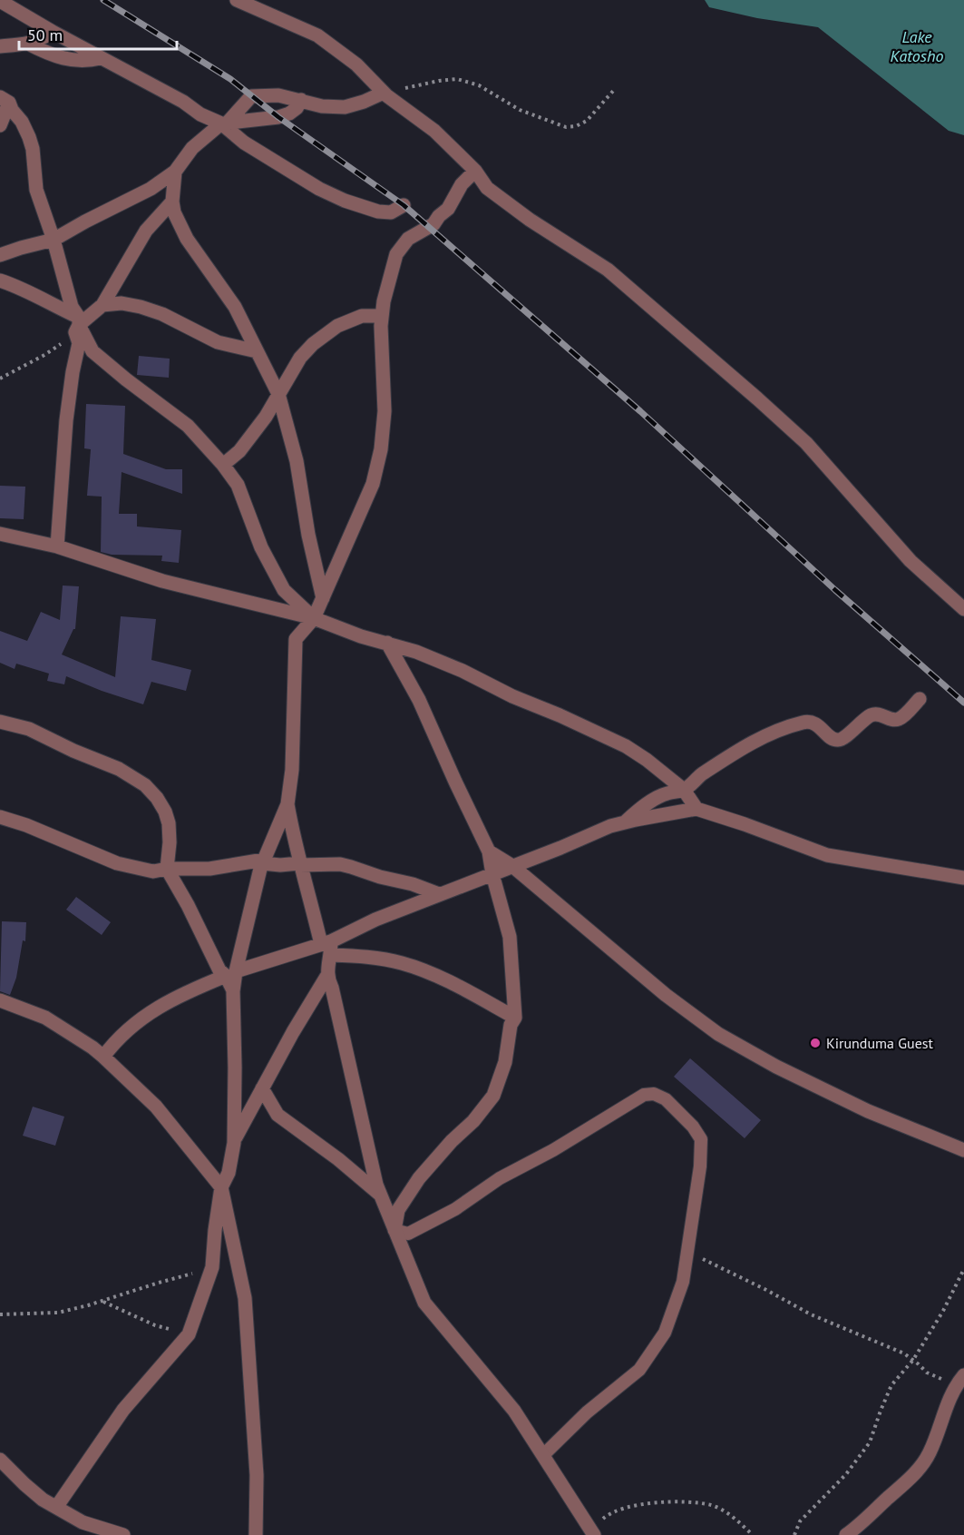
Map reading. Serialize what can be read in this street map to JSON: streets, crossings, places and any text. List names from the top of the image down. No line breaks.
{"water":["Lake Katosho"],"places":["Kirunduma Guest"],"scale_bar":"50 m"}
